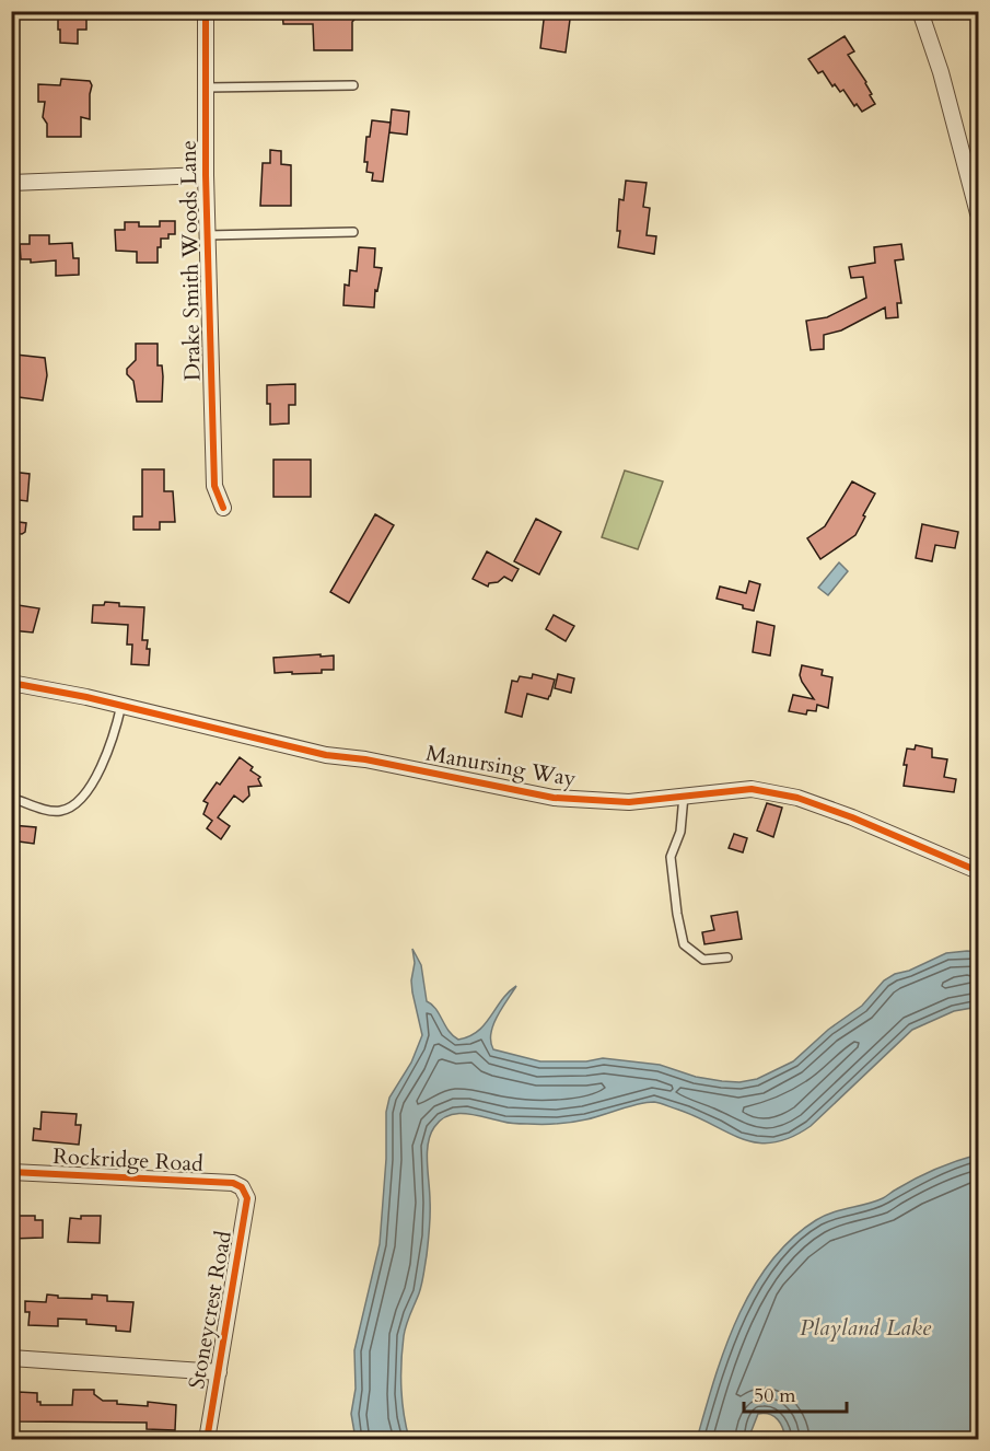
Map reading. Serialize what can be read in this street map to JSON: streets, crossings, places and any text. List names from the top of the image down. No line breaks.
{"streets":{"street":["Drake Smith Woods Lane","Manursing Way","Rockridge Road","Stoneycrest Road"]},"crossings":[["Rockridge Road","Stoneycrest Road"]],"water":["Playland Lake"],"scale_bar":"50 m"}
